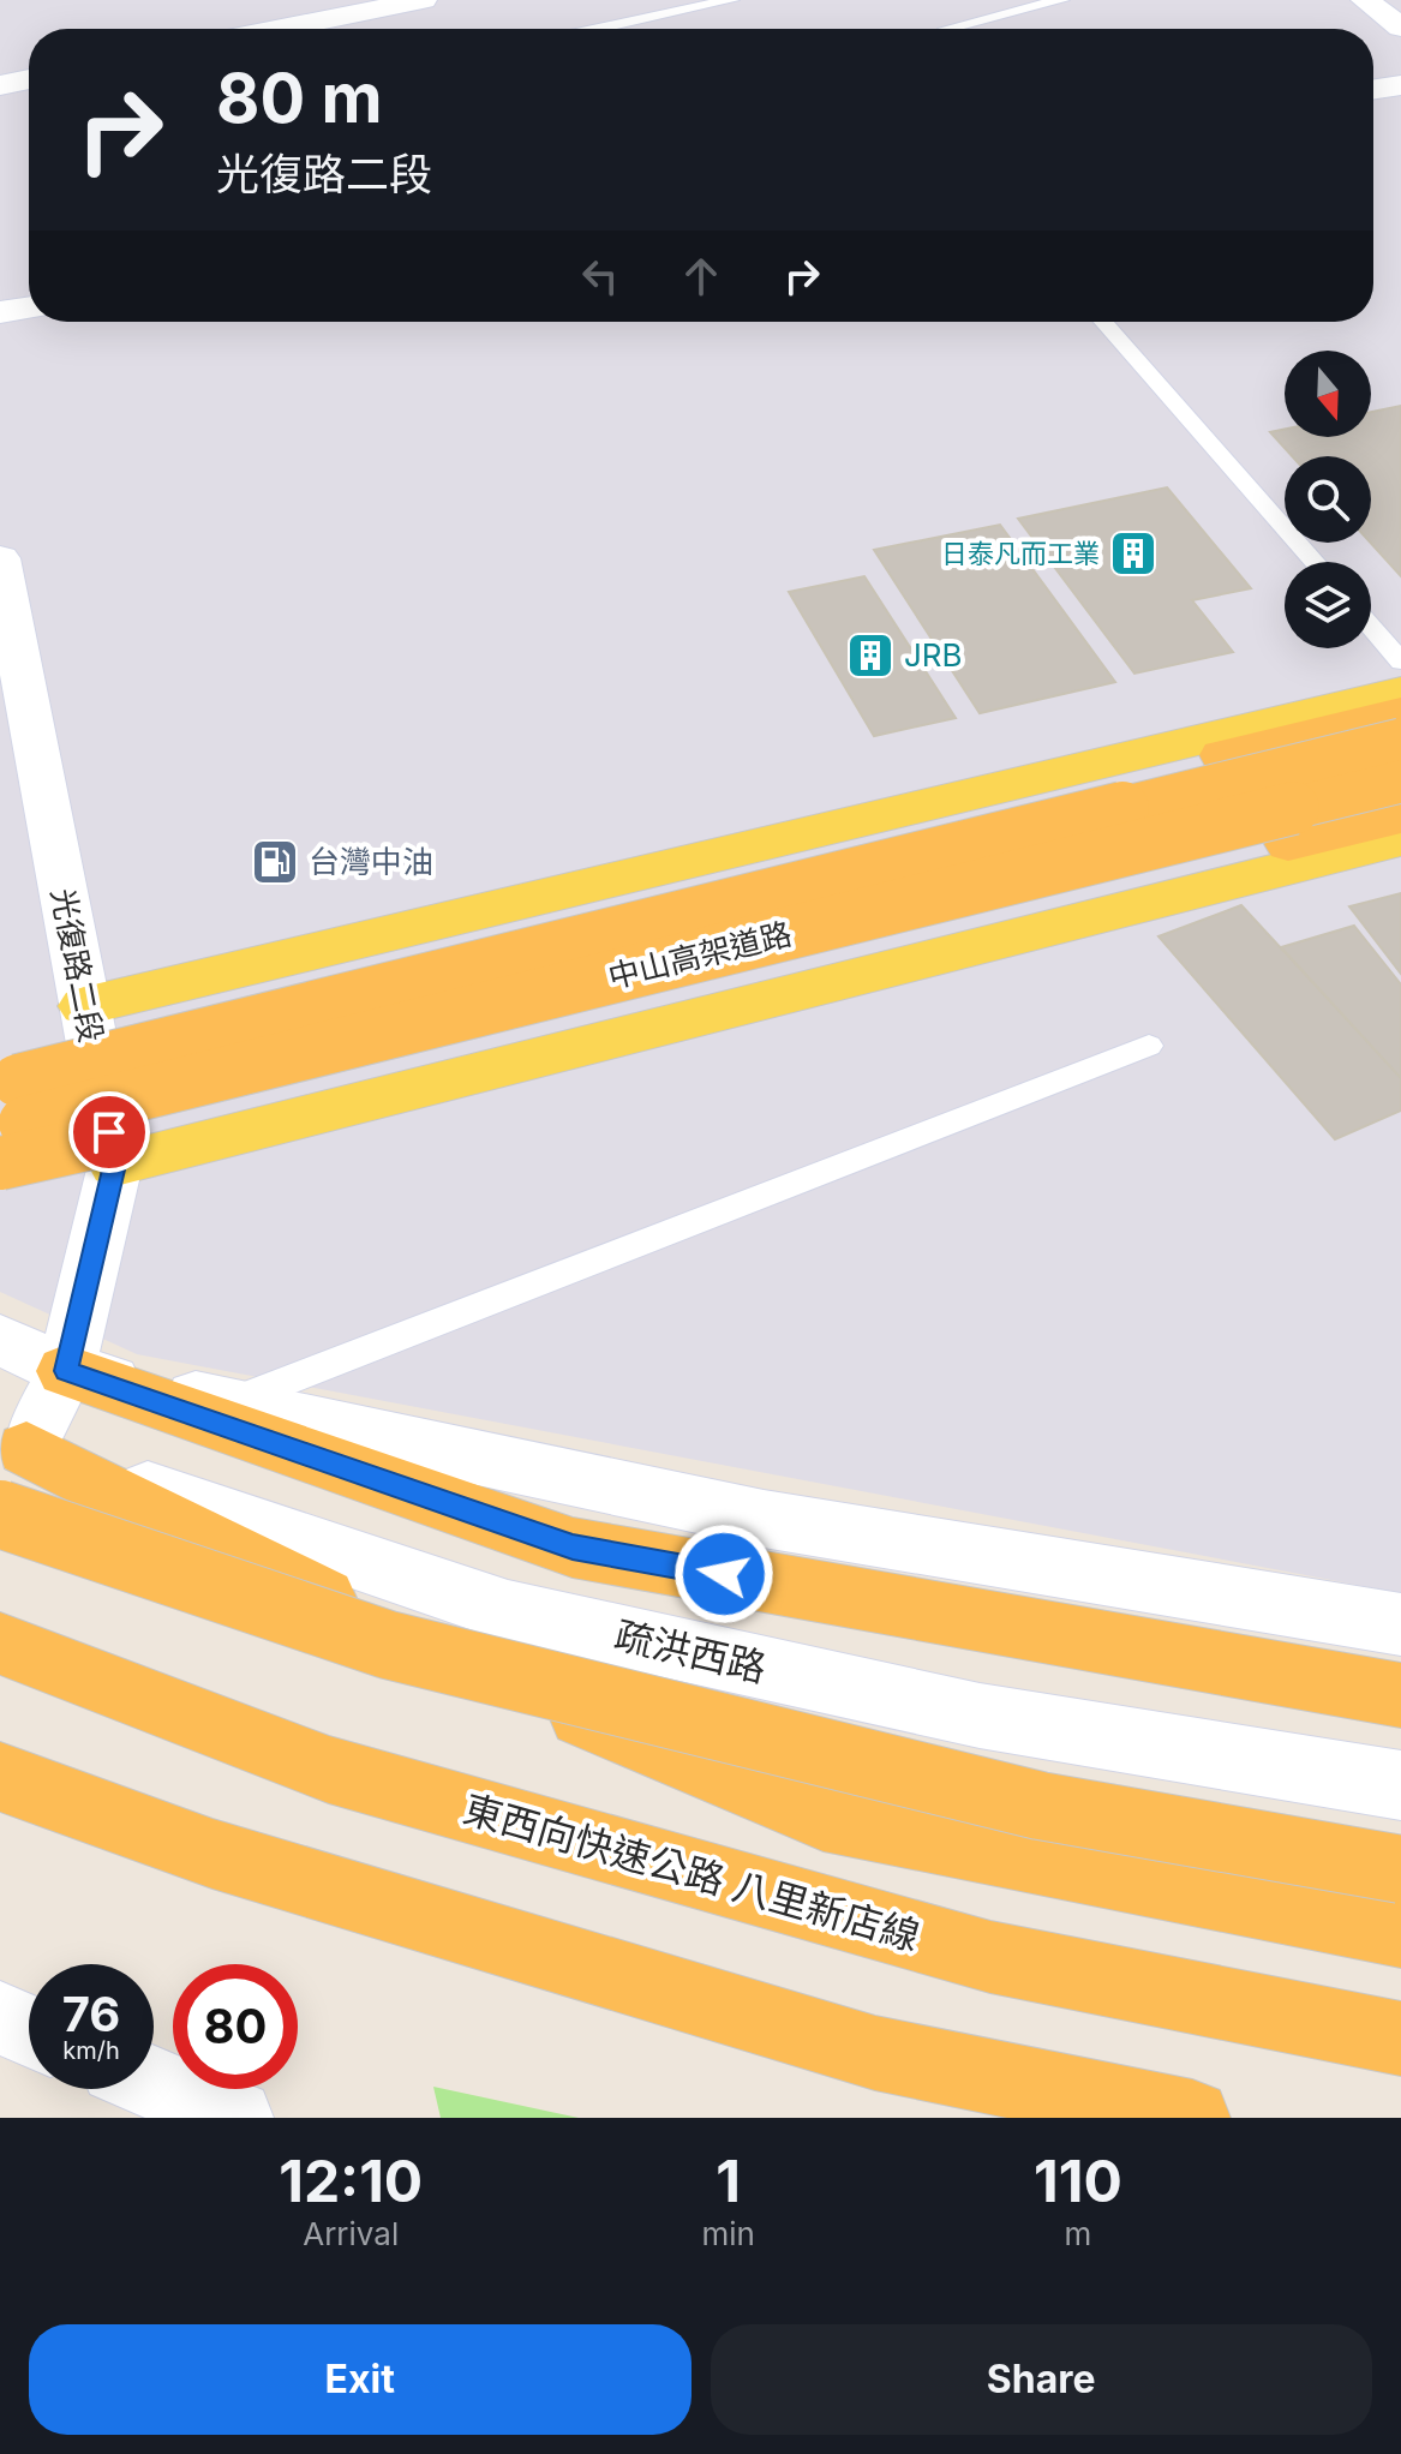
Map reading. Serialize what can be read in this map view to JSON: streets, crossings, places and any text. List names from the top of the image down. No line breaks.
{"streets":{"highway":["中山高架道路","東西向快速公路 八里新店線"],"street":["光復路二段","疏洪西路"]},"crossings":[["光復路二段","疏洪西路"]],"places":{"building":["日泰凡而工業","JRB"],"fuel station":["台灣中油"]},"north":"bottom","page":{"turn":["80 m","光復路二段"],"speed":"76 km/h","limit":"80","eta":["12:10","Arrival","1","min","110","m"],"buttons":["Exit","Share"]}}
